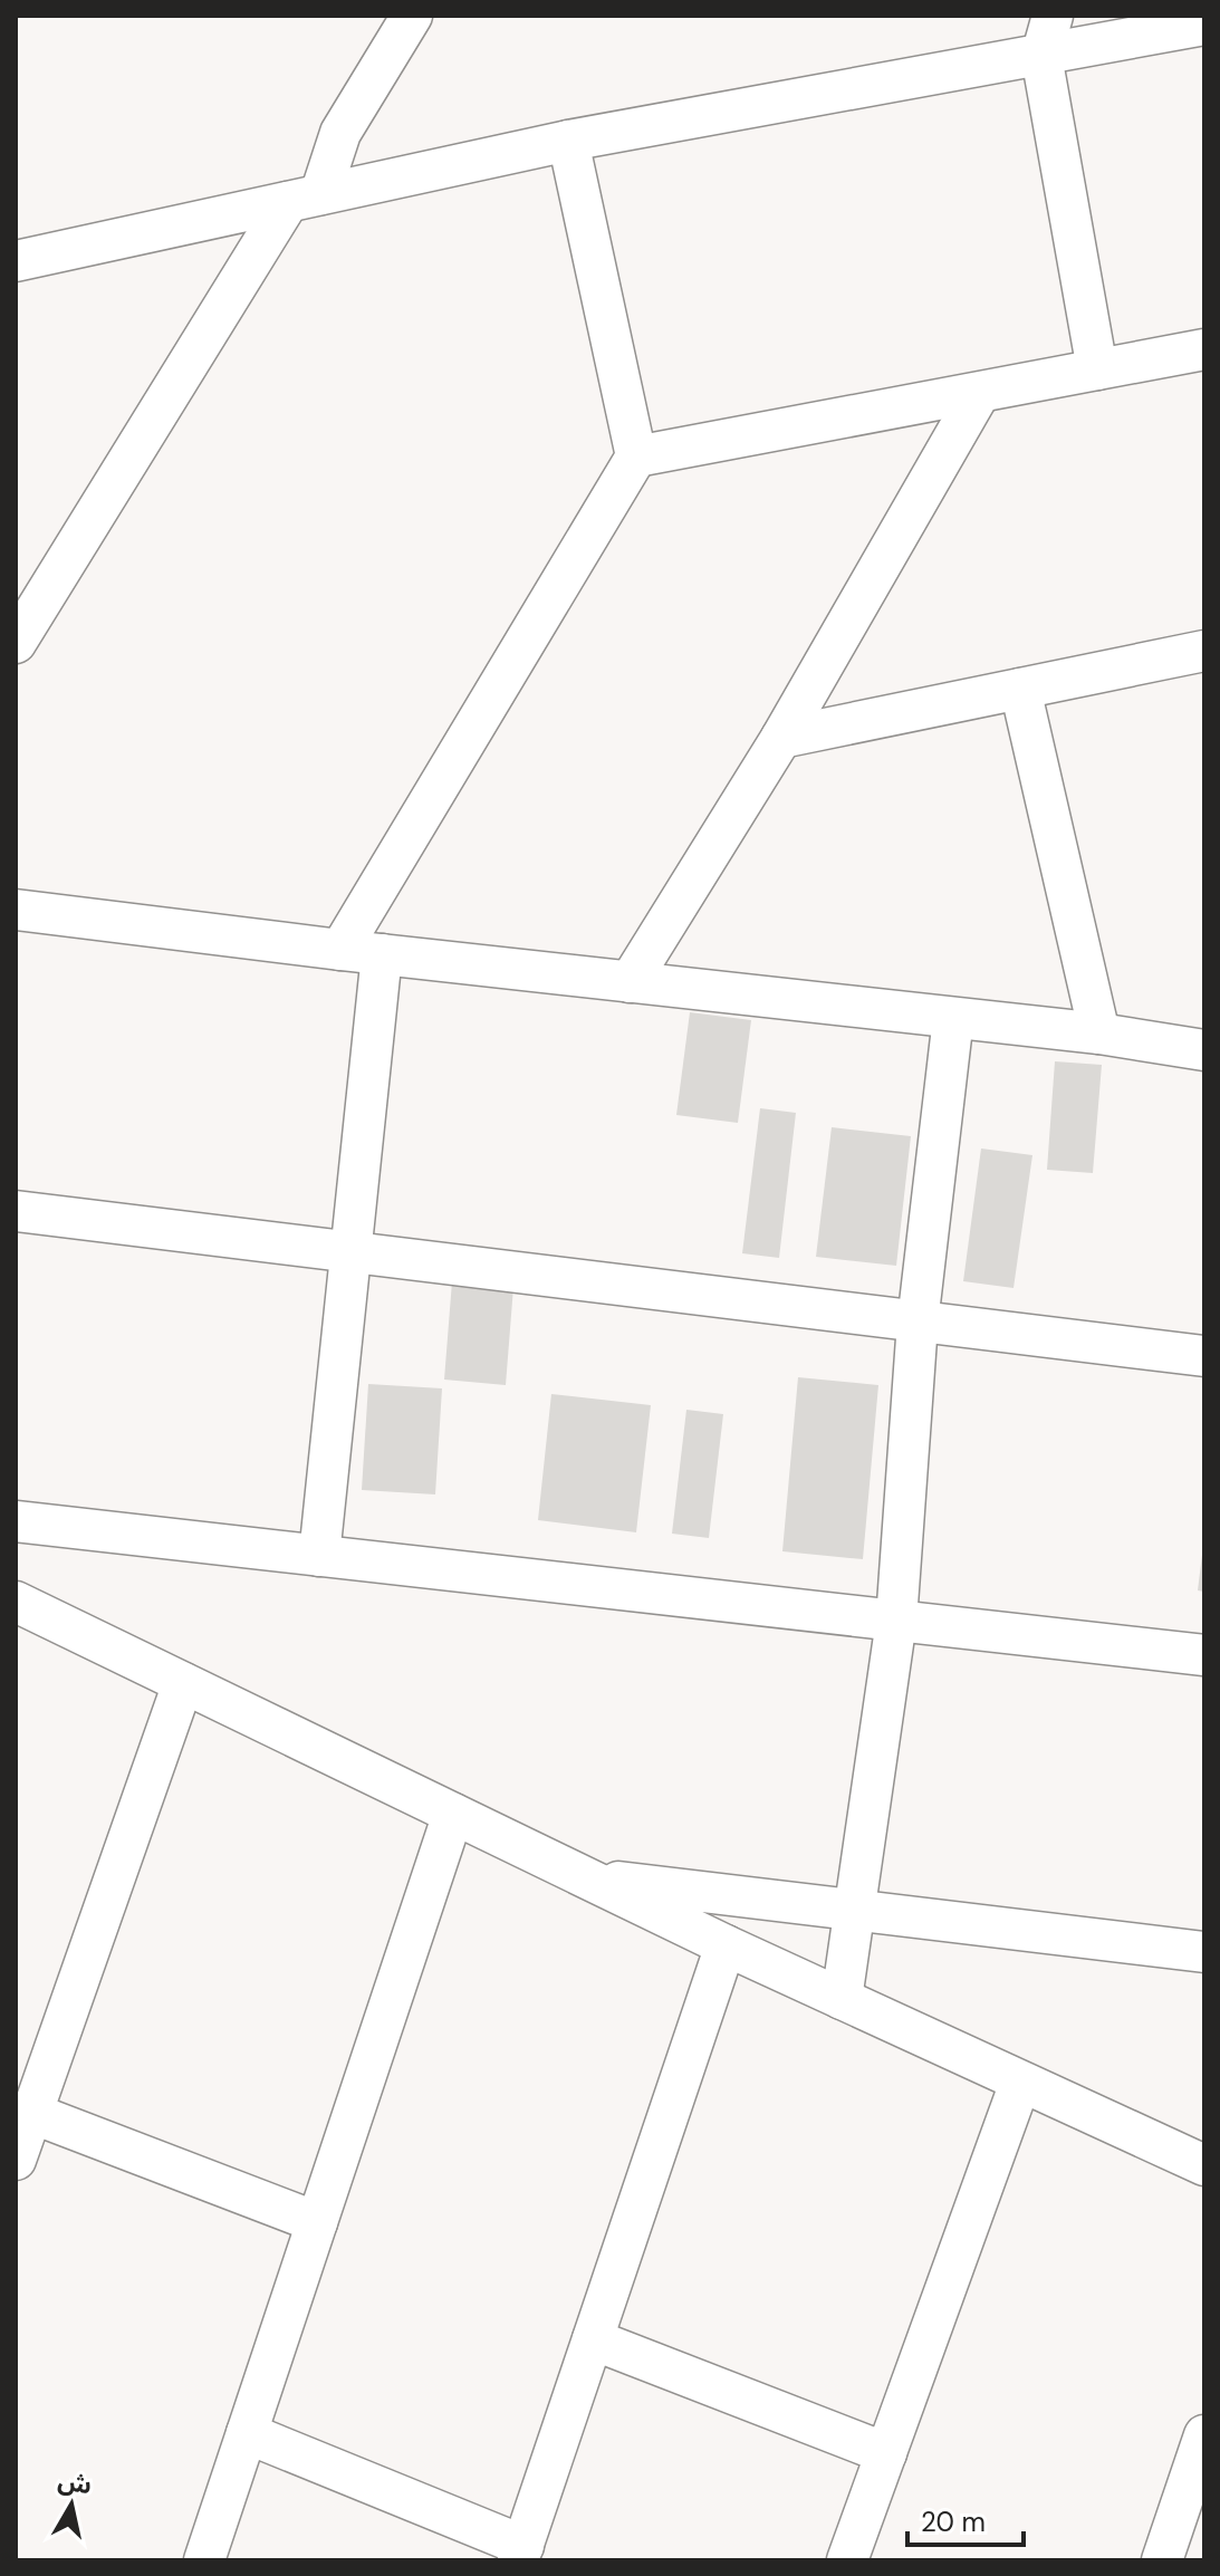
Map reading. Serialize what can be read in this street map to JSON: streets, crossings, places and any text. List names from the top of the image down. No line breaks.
{"scale_bar":"20 m","north":"top"}
